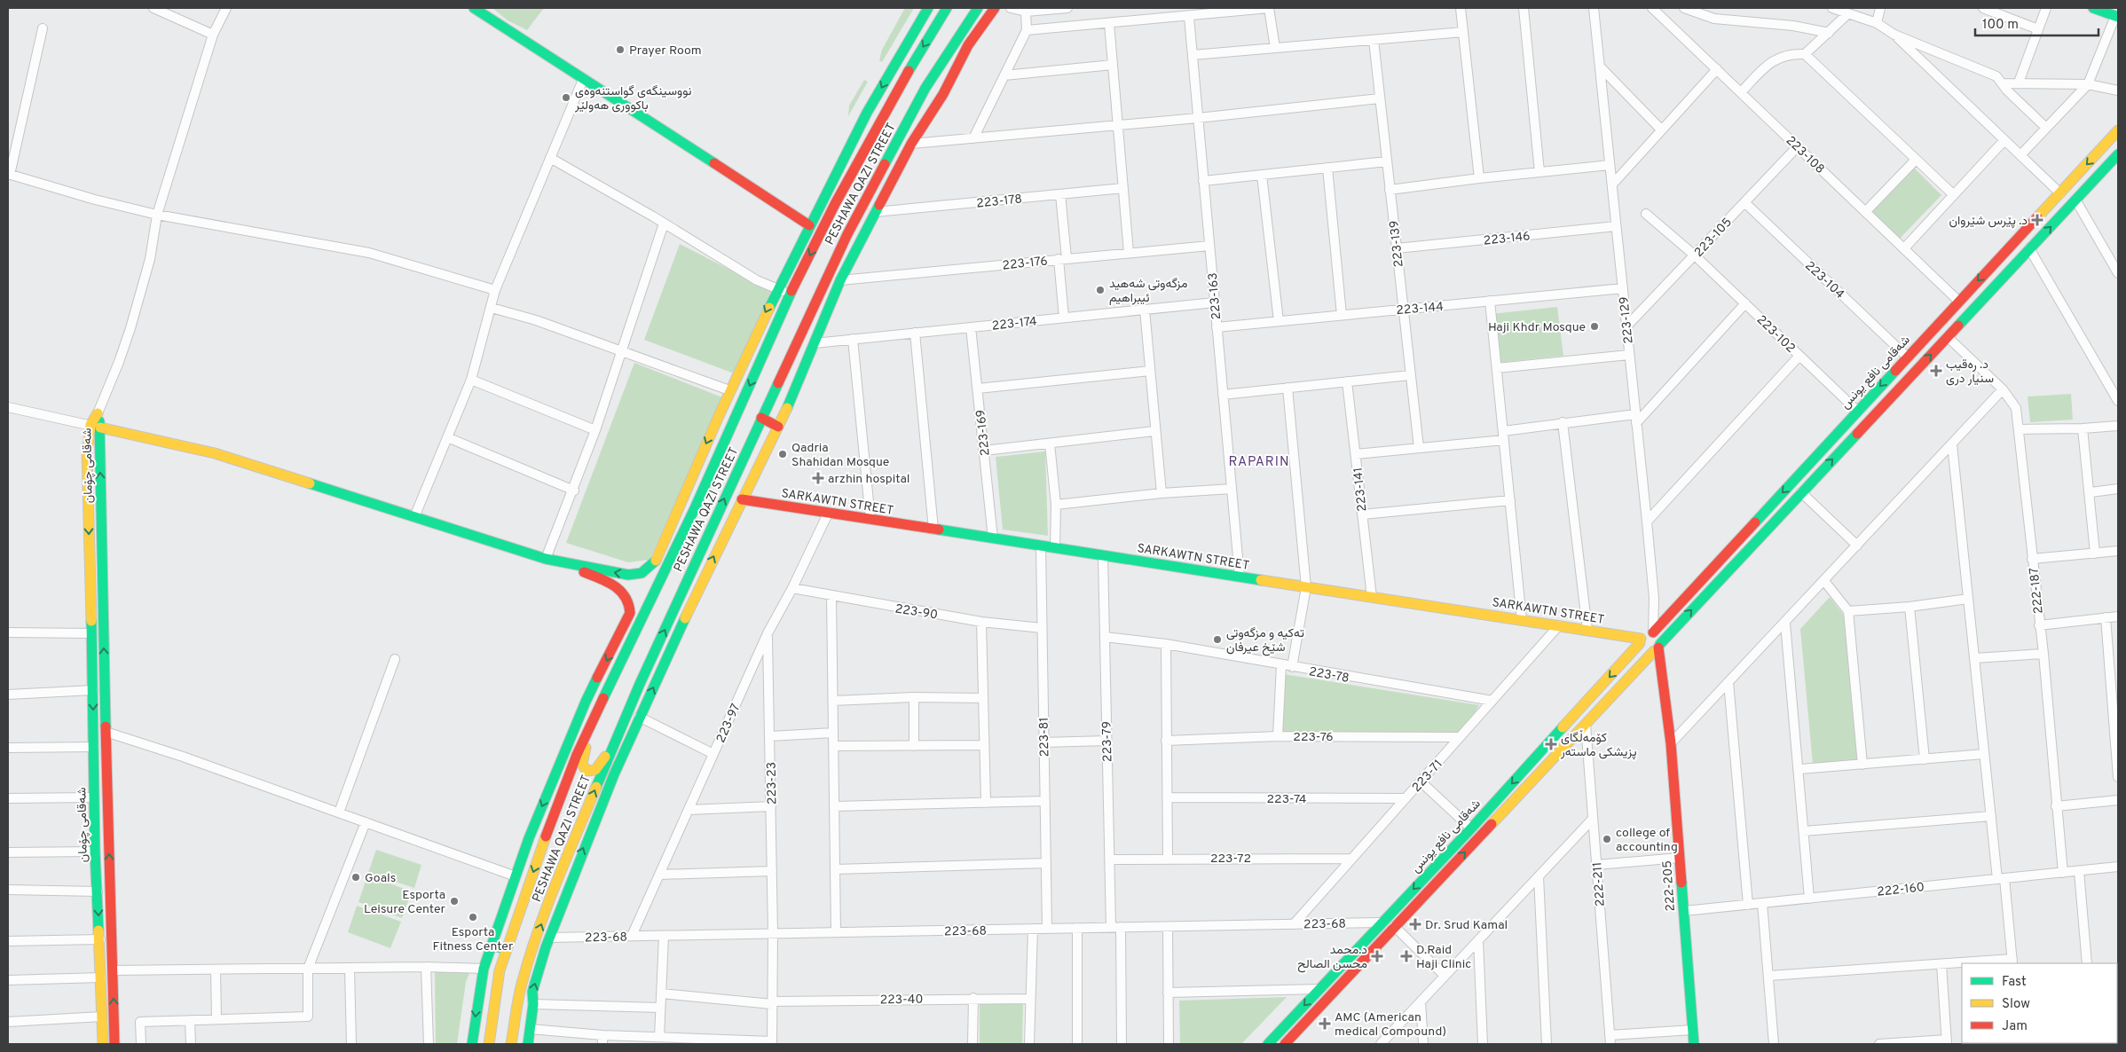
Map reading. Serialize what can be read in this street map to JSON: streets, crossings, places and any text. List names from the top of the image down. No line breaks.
{"streets":{"main road":["PESHAWA QAZI STREET","شەقامی نافع یونس","شەقامی چۆمان","SARKAWTN STREET","222-205"],"street":["223-108","223-178","223-105","223-146","223-139","223-176","223-104","223-163","223-144","223-129","223-174","223-102","223-169","223-141","222-187","223-90","223-78","223-97","223-76","223-81","223-79","223-71","223-23","223-74","223-72","222-211","222-160","223-68","223-40"]},"crossings":[["223-108","223-105"],["223-108","شەقامی نافع یونس"],["223-105","223-104"],["223-105","223-129"],["223-105","223-102"],["223-146","223-139"],["223-146","223-129"],["223-139","223-144"],["223-176","223-163"],["223-104","شەقامی نافع یونس"],["223-163","223-144"],["223-163","223-174"],["223-163","SARKAWTN STREET"],["223-144","223-129"],["223-129","شەقامی نافع یونس"],["223-129","SARKAWTN STREET"],["223-129","222-205"],["223-174","223-169"],["223-102","شەقامی نافع یونس"],["شەقامی نافع یونس","SARKAWTN STREET"],["شەقامی نافع یونس","222-187"],["شەقامی نافع یونس","222-211"],["شەقامی نافع یونس","222-205"],["شەقامی نافع یونس","223-68"],["223-169","SARKAWTN STREET"],["223-141","SARKAWTN STREET"],["SARKAWTN STREET","223-97"],["SARKAWTN STREET","223-81"],["SARKAWTN STREET","223-79"],["SARKAWTN STREET","223-71"],["SARKAWTN STREET","222-205"],["222-187","222-160"],["223-90","223-97"],["223-90","223-81"],["223-78","223-79"],["223-78","223-71"],["223-97","223-23"],["223-97","223-68"],["223-76","223-71"],["223-81","223-68"],["223-79","223-72"],["223-79","223-68"],["223-71","223-74"],["223-71","223-72"],["223-71","223-68"],["223-23","223-68"],["223-23","223-40"],["222-205","222-160"]],"districts":["RAPARIN"],"places":{"other":["Prayer Room","نووسینگەی گواستنەوەی باکووری هەولێر","مزگەوتی شەهید ئیبراهیم","Haji Khdr Mosque","Qadria Shahidan Mosque","تەکیە و مزگەوتی شێخ عیرفان","college of accounting","Goals","Esporta Leisure Center","Esporta Fitness Center"],"health":["د. پێرس شێروان","د. ڕەقیب سنیار دری","arzhin hospital","کۆمەڵگای پزیشکی ماستەر","Dr. Srud Kamal","د.محمد محسن الصالح","D.Raid Haji Clinic","AMC (American medical Compound)"]},"legend":["Fast","Slow","Jam"],"scale_bar":"100 m"}
